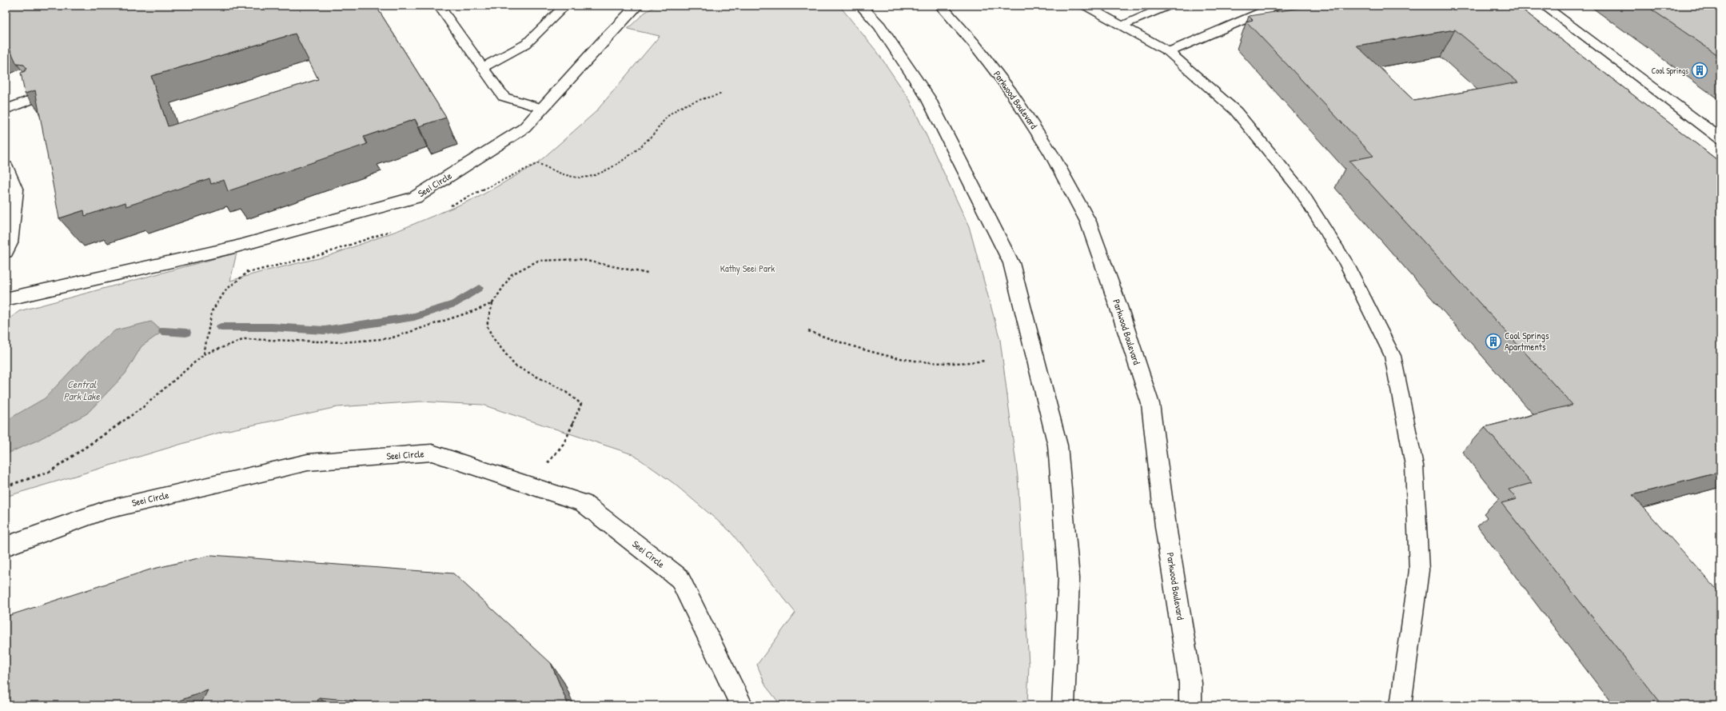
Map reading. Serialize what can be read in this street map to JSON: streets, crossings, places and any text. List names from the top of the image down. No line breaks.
{"streets":{"main road":["Parkwood Boulevard","Seei Circle"]},"water":["Central Park Lake"],"parks":["Kathy Seei Park"],"places":{"building":["Cool Springs","Cool Springs Apartments"]}}
